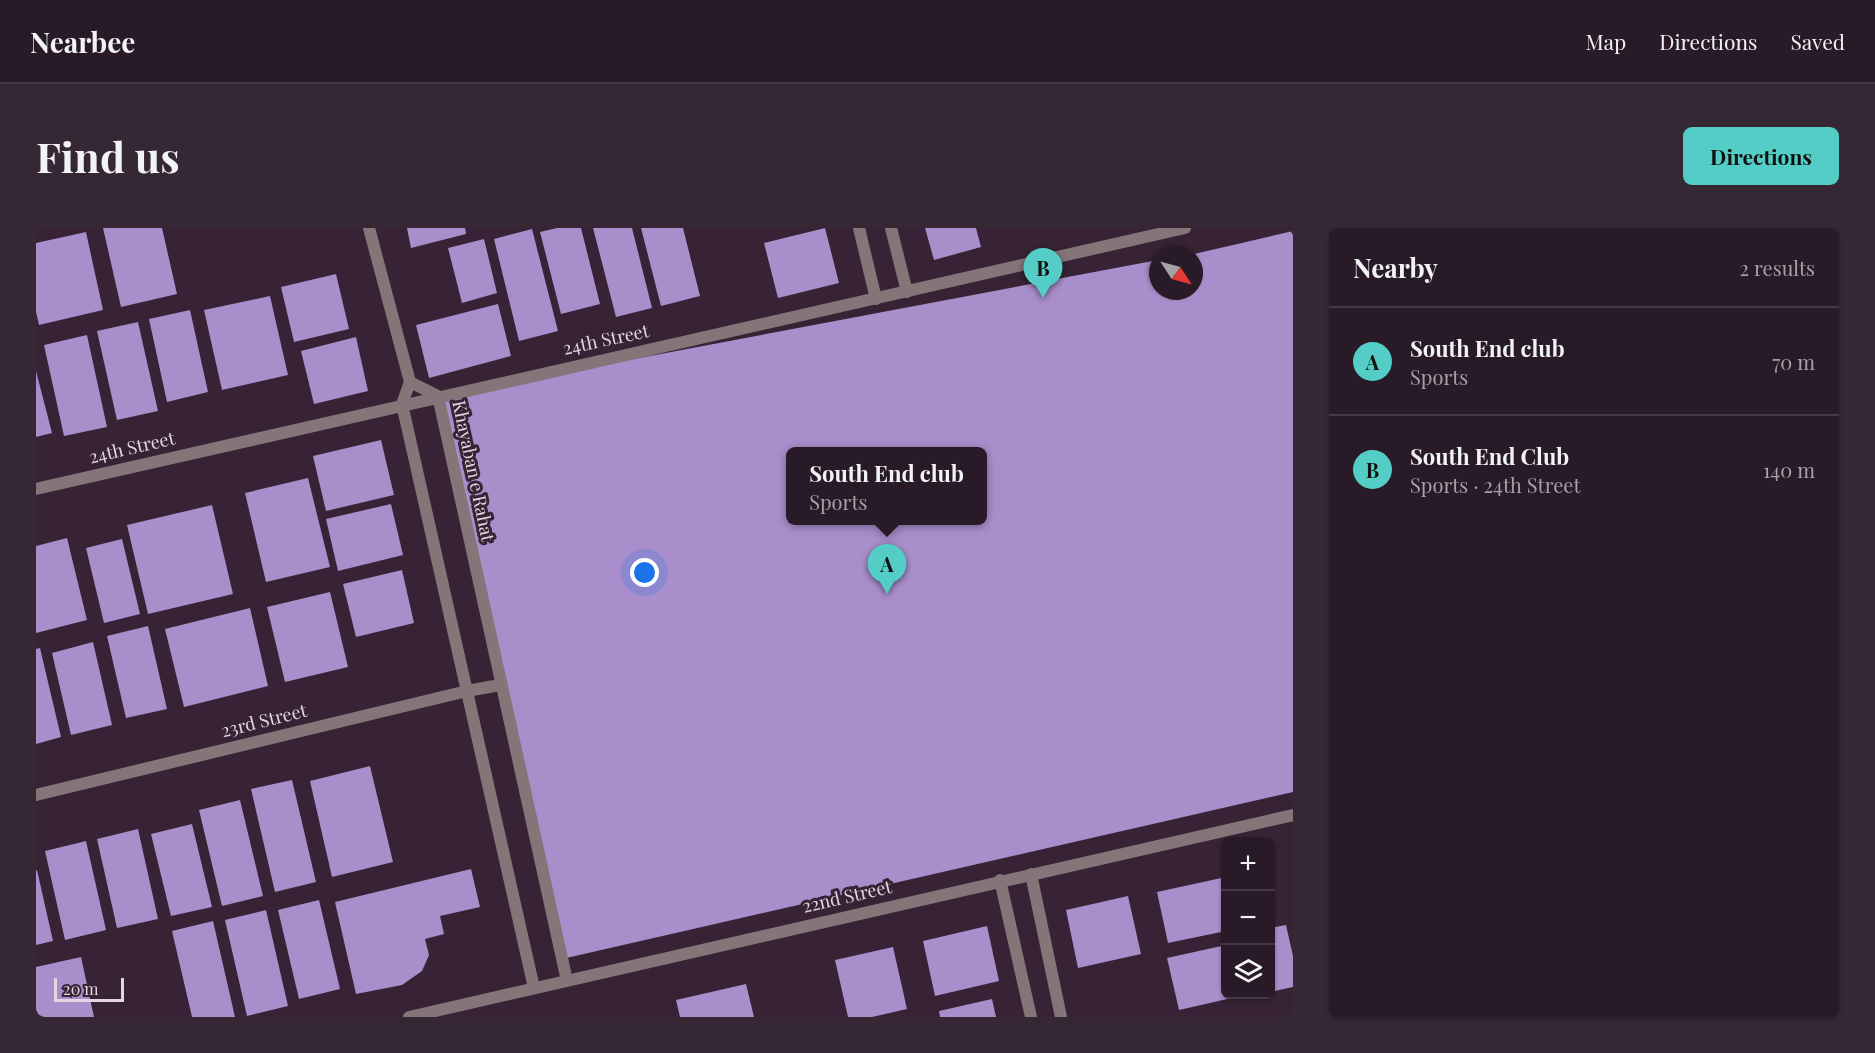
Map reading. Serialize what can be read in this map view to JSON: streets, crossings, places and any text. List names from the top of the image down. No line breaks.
{"streets":{"street":["24th Street","Khayaban e Rahat","23rd Street","22nd Street"]},"crossings":[["24th Street","Khayaban e Rahat"],["Khayaban e Rahat","23rd Street"],["Khayaban e Rahat","22nd Street"]],"scale_bar":"20 m","north":"bottom right","page":{"header":"Nearbee","nav":["Map","Directions","Saved"],"buttons":"Directions","title":"Find us","heading":["Nearby","2 results"],"pins":["B","A"],"list":[{"mark":"A","name":"South End club","note":"Sports","value":"70 m"},{"mark":"B","name":"South End Club","note":"Sports · 24th Street","value":"140 m"}],"popup":["South End club","Sports"],"map_buttons":["+","−"],"scale":"20 m"}}
